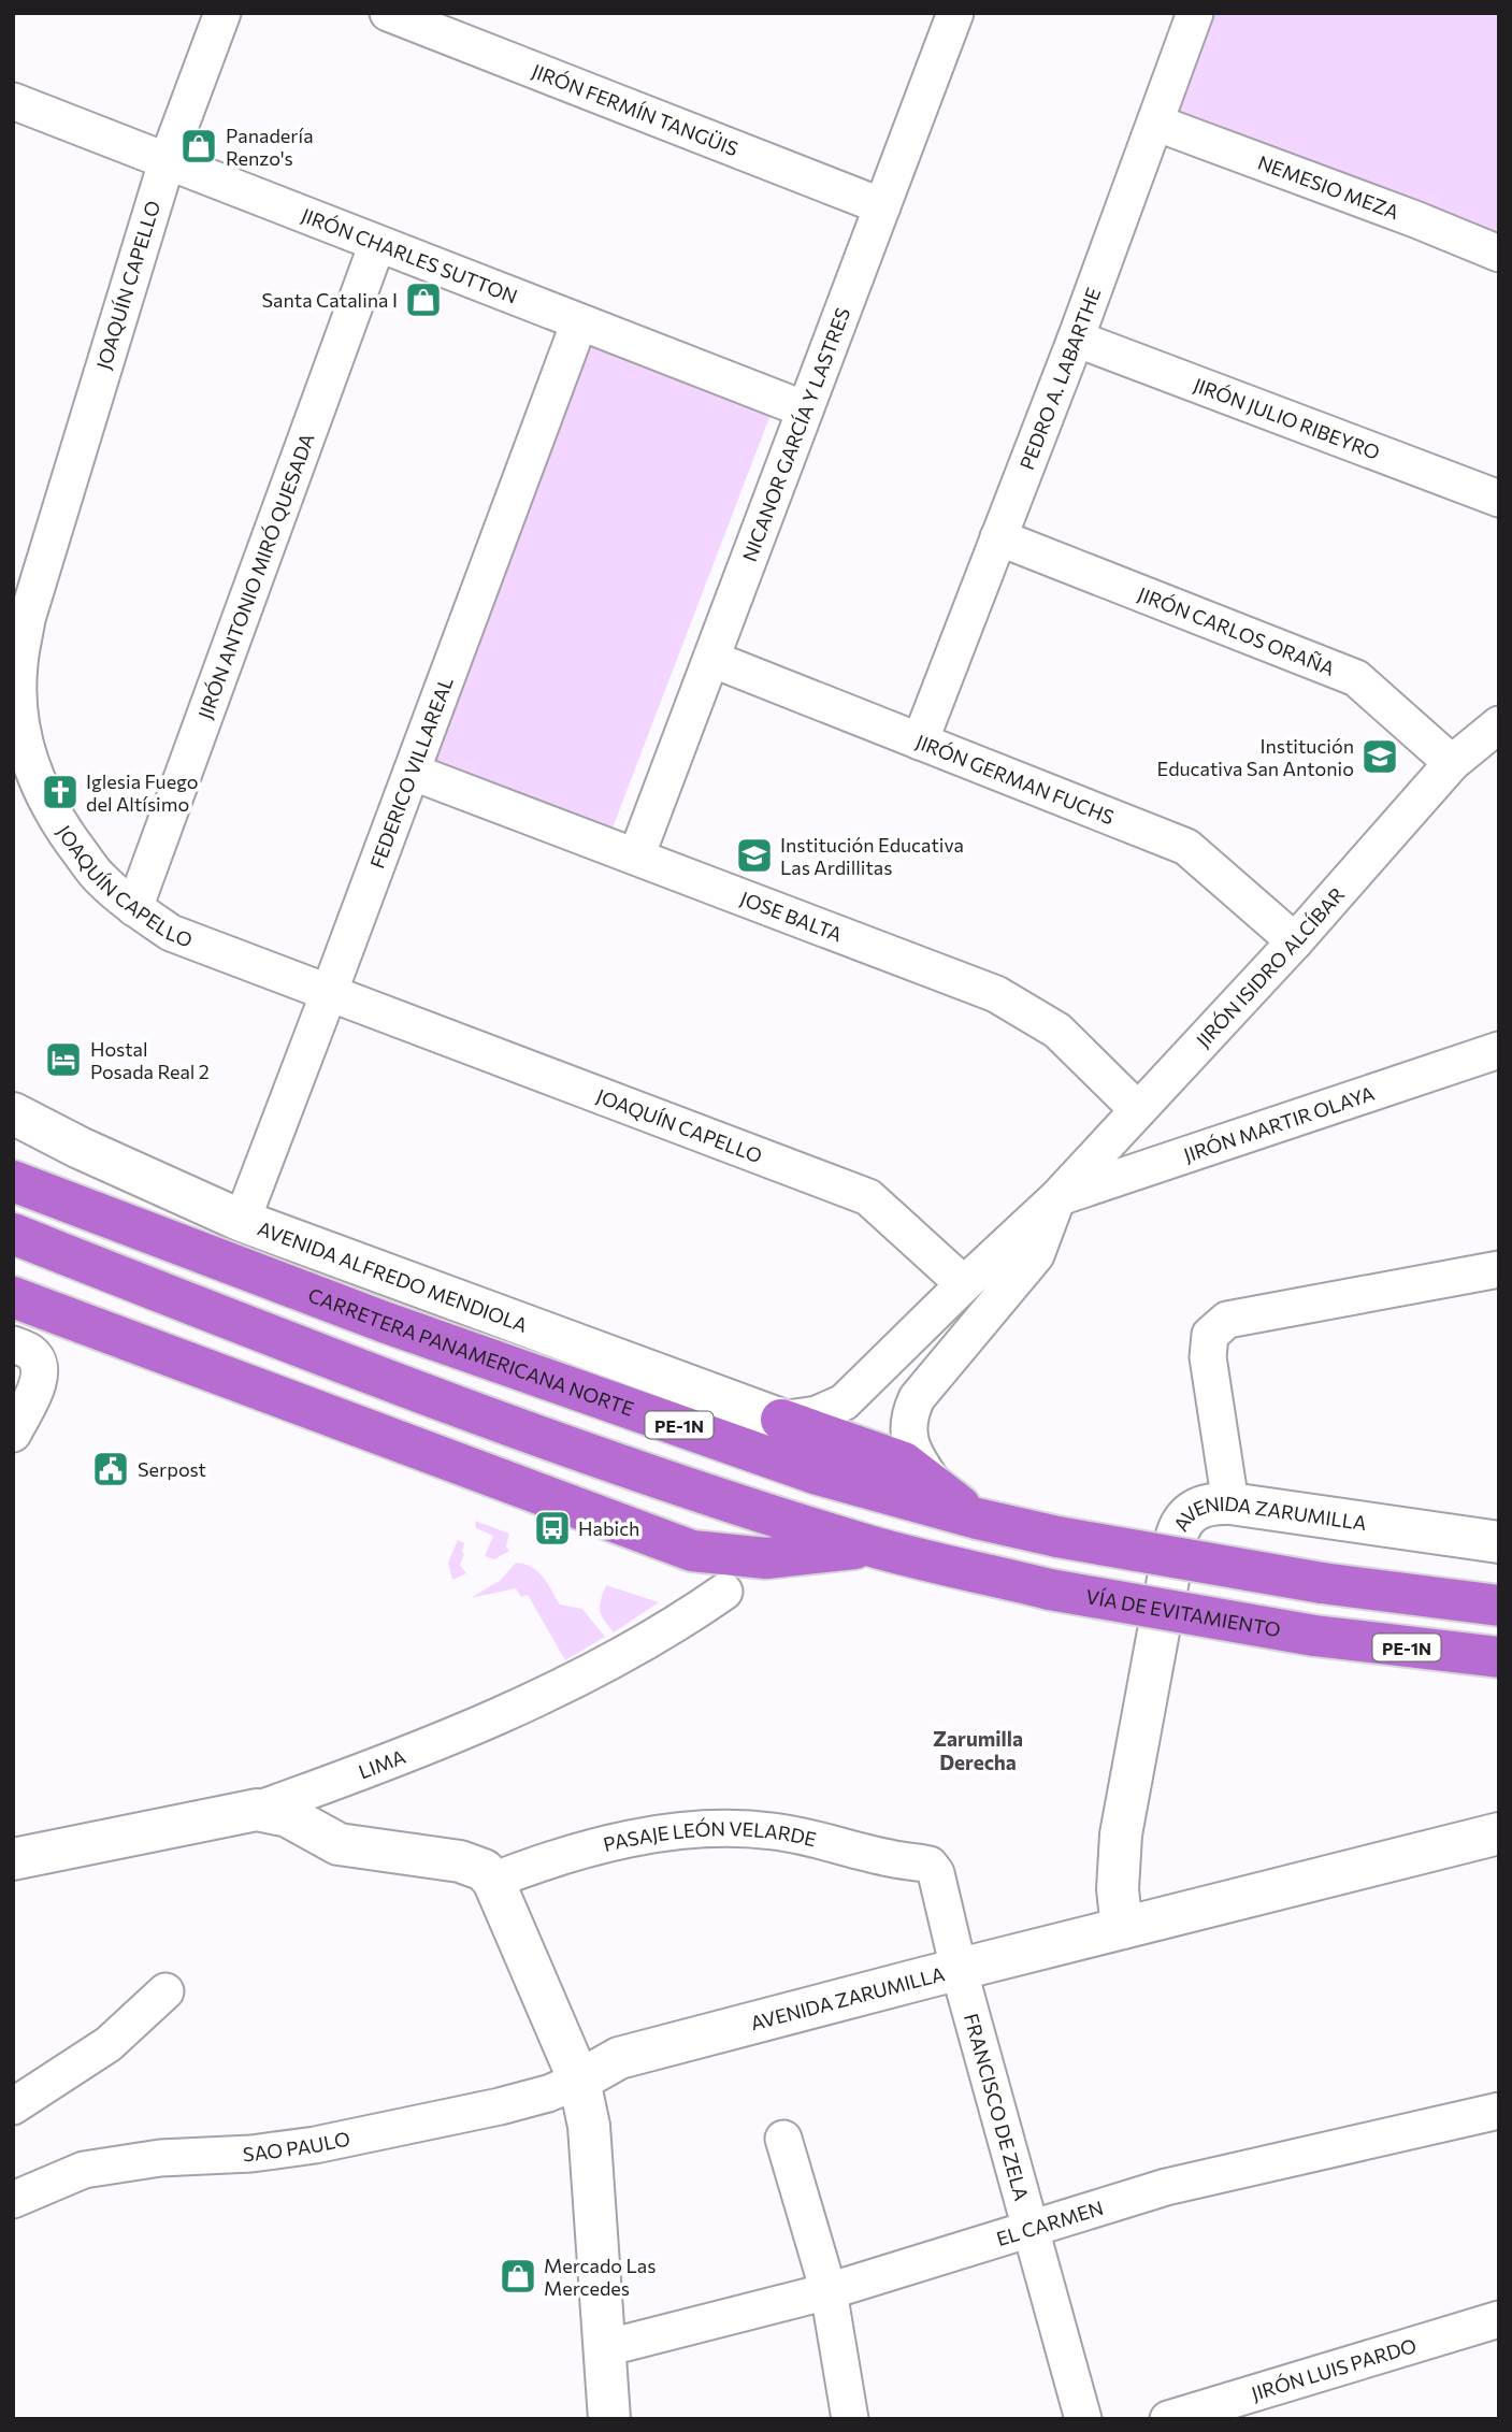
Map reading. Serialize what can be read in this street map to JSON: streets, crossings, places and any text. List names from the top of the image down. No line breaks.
{"streets":{"highway":["CARRETERA PANAMERICANA NORTE","PE-1N","VÍA DE EVITAMIENTO"],"main road":["AVENIDA ALFREDO MENDIOLA","AVENIDA ZARUMILLA","LIMA"],"street":["JIRÓN FERMÍN TANGÜIS","NEMESIO MEZA","JIRÓN CHARLES SUTTON","JOAQUÍN CAPELLO","PEDRO A. LABARTHE","JIRÓN JULIO RIBEYRO","NICANOR GARCÍA Y LASTRES","JIRÓN ANTONIO MIRÓ QUESADA","JIRÓN CARLOS ORAÑA","FEDERICO VILLAREAL","JIRÓN GERMAN FUCHS","JOSE BALTA","JIRÓN ISIDRO ALCÍBAR","JIRÓN MARTIR OLAYA","PASAJE LEÓN VELARDE","FRANCISCO DE ZELA","SAO PAULO","EL CARMEN","JIRÓN LUIS PARDO"]},"crossings":[["JIRÓN FERMÍN TANGÜIS","NICANOR GARCÍA Y LASTRES"],["NEMESIO MEZA","PEDRO A. LABARTHE"],["JIRÓN CHARLES SUTTON","JOAQUÍN CAPELLO"],["JIRÓN CHARLES SUTTON","NICANOR GARCÍA Y LASTRES"],["JIRÓN CHARLES SUTTON","JIRÓN ANTONIO MIRÓ QUESADA"],["JIRÓN CHARLES SUTTON","FEDERICO VILLAREAL"],["JOAQUÍN CAPELLO","JIRÓN ANTONIO MIRÓ QUESADA"],["JOAQUÍN CAPELLO","FEDERICO VILLAREAL"],["JOAQUÍN CAPELLO","JIRÓN ISIDRO ALCÍBAR"],["PEDRO A. LABARTHE","JIRÓN JULIO RIBEYRO"],["PEDRO A. LABARTHE","JIRÓN CARLOS ORAÑA"],["PEDRO A. LABARTHE","JIRÓN GERMAN FUCHS"],["NICANOR GARCÍA Y LASTRES","JIRÓN GERMAN FUCHS"],["NICANOR GARCÍA Y LASTRES","JOSE BALTA"],["JIRÓN CARLOS ORAÑA","JIRÓN ISIDRO ALCÍBAR"],["FEDERICO VILLAREAL","JOSE BALTA"],["FEDERICO VILLAREAL","AVENIDA ALFREDO MENDIOLA"],["JIRÓN GERMAN FUCHS","JIRÓN ISIDRO ALCÍBAR"],["JOSE BALTA","JIRÓN ISIDRO ALCÍBAR"],["JIRÓN ISIDRO ALCÍBAR","JIRÓN MARTIR OLAYA"],["JIRÓN ISIDRO ALCÍBAR","AVENIDA ALFREDO MENDIOLA"],["CARRETERA PANAMERICANA NORTE","PE-1N"],["PE-1N","VÍA DE EVITAMIENTO"],["AVENIDA ZARUMILLA","FRANCISCO DE ZELA"],["AVENIDA ZARUMILLA","SAO PAULO"],["PASAJE LEÓN VELARDE","FRANCISCO DE ZELA"],["FRANCISCO DE ZELA","EL CARMEN"]],"districts":["Zarumilla Derecha"],"places":{"shop":["Panadería Renzo's","Santa Catalina I","Mercado Las Mercedes"],"school or university":["Institución Educativa San Antonio","Institución Educativa Las Ardillitas"],"church":["Iglesia Fuego del Altísimo"],"hotel":["Hostal Posada Real 2"],"public building":["Serpost"],"bus stop":["Habich"]}}
